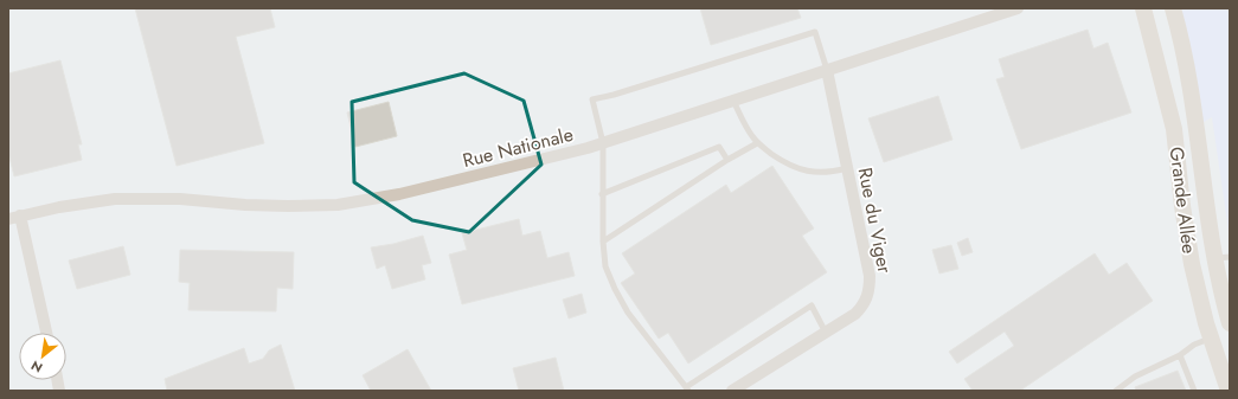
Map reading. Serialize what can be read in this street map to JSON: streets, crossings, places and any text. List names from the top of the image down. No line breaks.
{"streets":{"street":["Rue Nationale","Grande Allée","Rue du Viger"]},"crossings":[["Rue Nationale","Rue du Viger"]],"north":"bottom left"}
